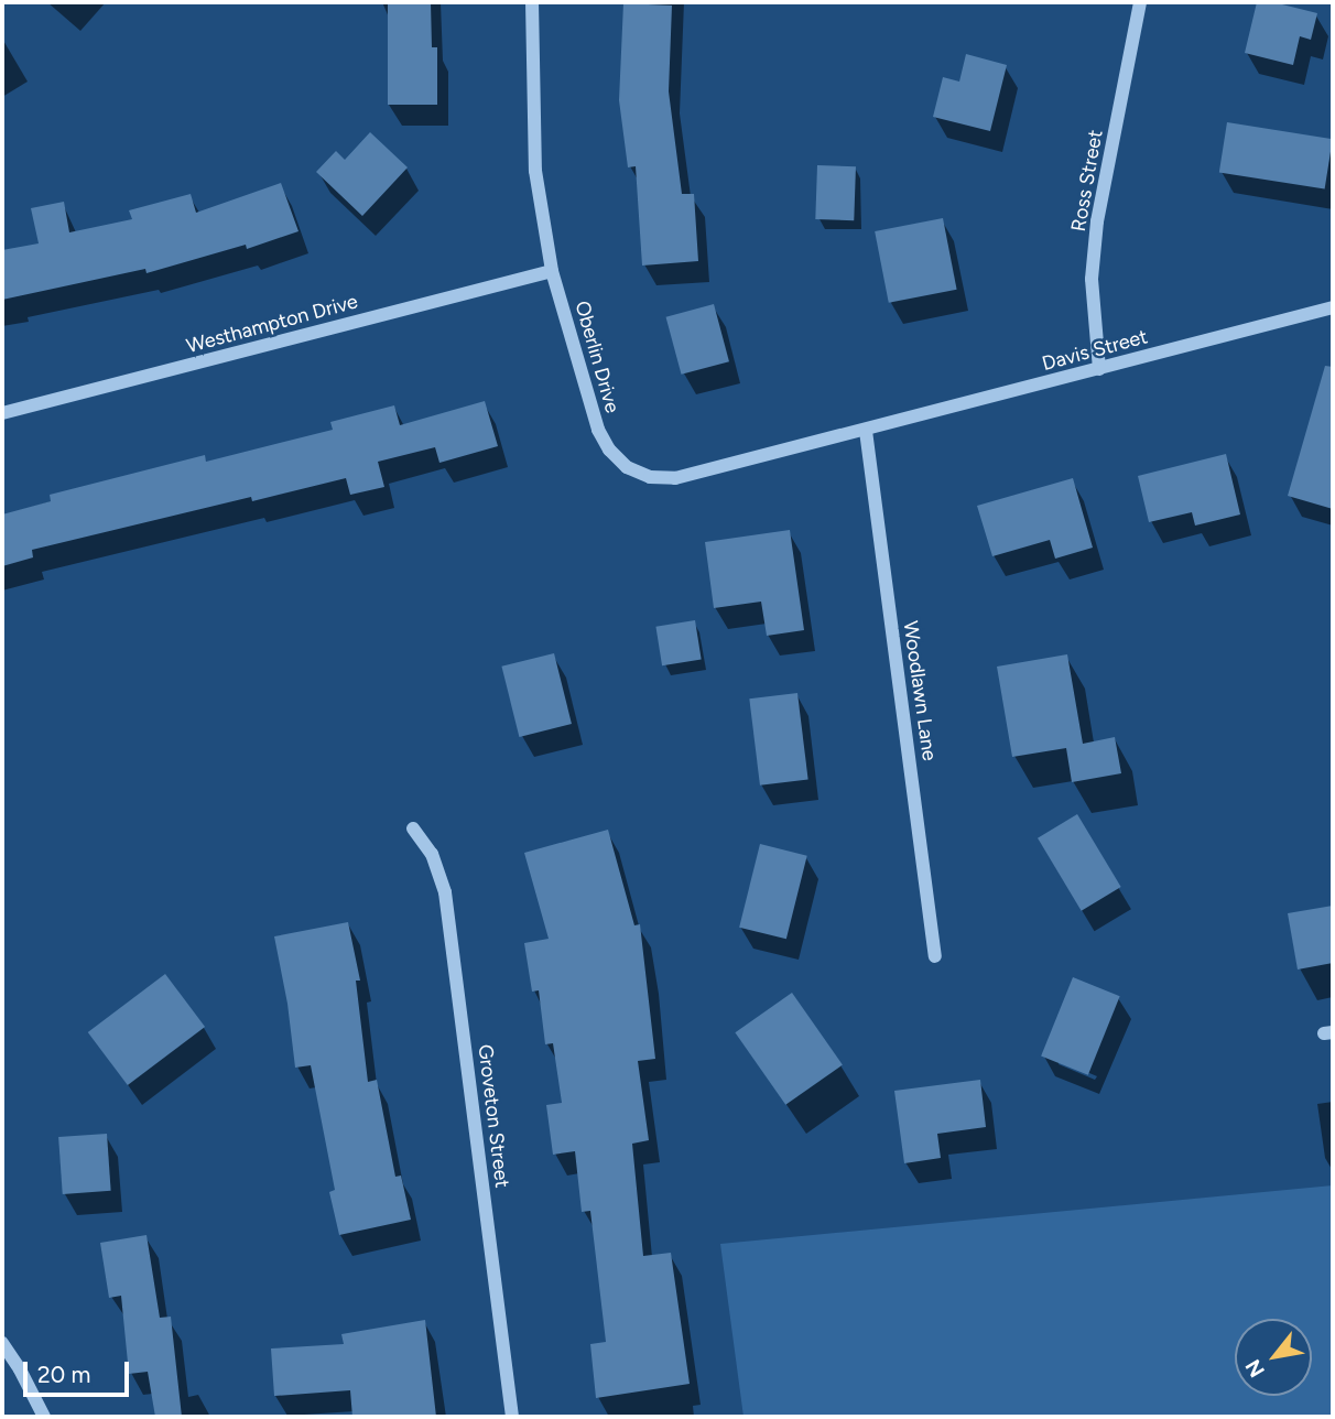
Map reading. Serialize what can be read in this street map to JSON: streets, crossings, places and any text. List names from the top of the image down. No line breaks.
{"streets":{"street":["Ross Street","Westhampton Drive","Davis Street","Oberlin Drive","Woodlawn Lane","Groveton Street"]},"crossings":[["Ross Street","Davis Street"],["Westhampton Drive","Oberlin Drive"],["Davis Street","Oberlin Drive"],["Davis Street","Woodlawn Lane"],["Oberlin Drive","Woodlawn Lane"]],"scale_bar":"20 m","north":"bottom left"}
